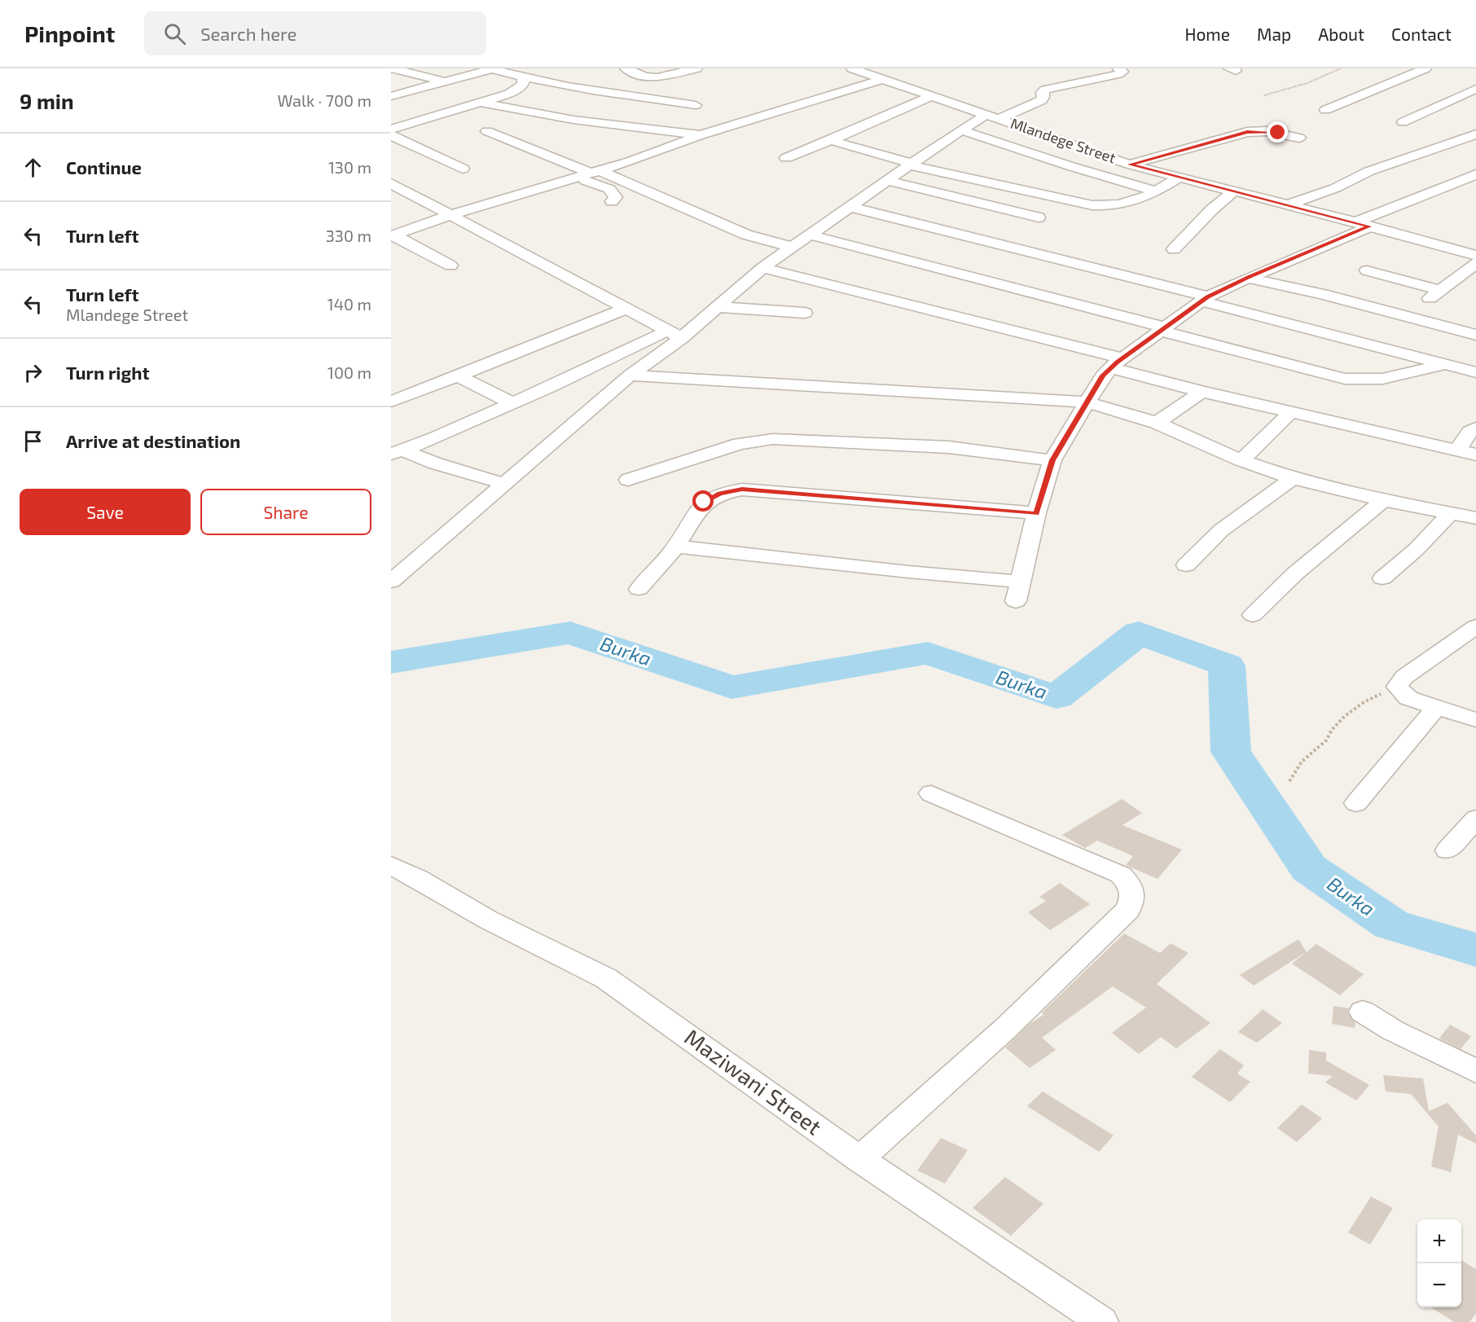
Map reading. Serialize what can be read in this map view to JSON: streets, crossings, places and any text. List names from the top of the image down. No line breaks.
{"streets":{"street":["Mlandege Street","Maziwani Street"]},"water":["Burka"],"page":{"header":"Pinpoint","search":"Search here","nav":["Home","Map","About","Contact"],"heading":["9 min","Walk · 700 m"],"list":[["Continue","130 m"],["Turn left","330 m"],["Turn left","Mlandege Street","140 m"],["Turn right","100 m"],"Arrive at destination"],"buttons":["Save","Share"],"map_buttons":["+","−"]}}
